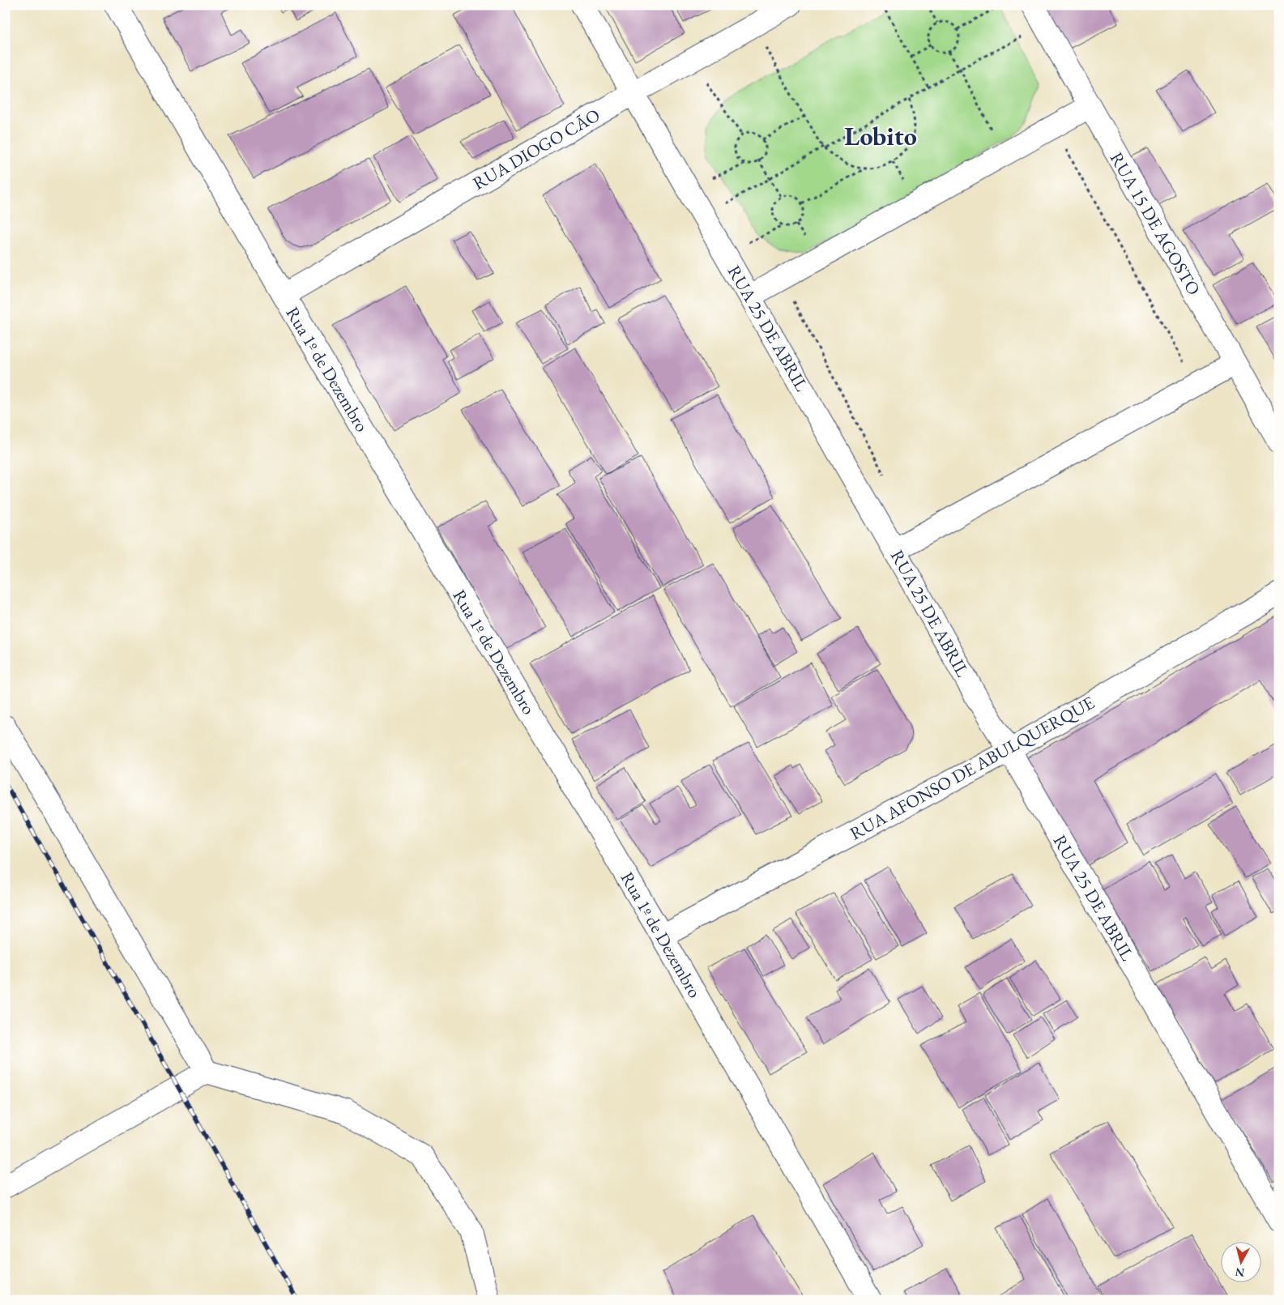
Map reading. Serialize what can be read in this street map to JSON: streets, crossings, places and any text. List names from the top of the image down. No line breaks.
{"streets":{"street":["RUA DIOGO CÃO","RUA 15 DE AGOSTO","RUA 25 DE ABRIL","Rua 1º de Dezembro","RUA AFONSO DE ABULQUERQUE"]},"crossings":[["RUA DIOGO CÃO","RUA 25 DE ABRIL"],["RUA DIOGO CÃO","Rua 1º de Dezembro"],["RUA 25 DE ABRIL","RUA AFONSO DE ABULQUERQUE"],["Rua 1º de Dezembro","RUA AFONSO DE ABULQUERQUE"]],"districts":["Lobito"],"north":"bottom"}
